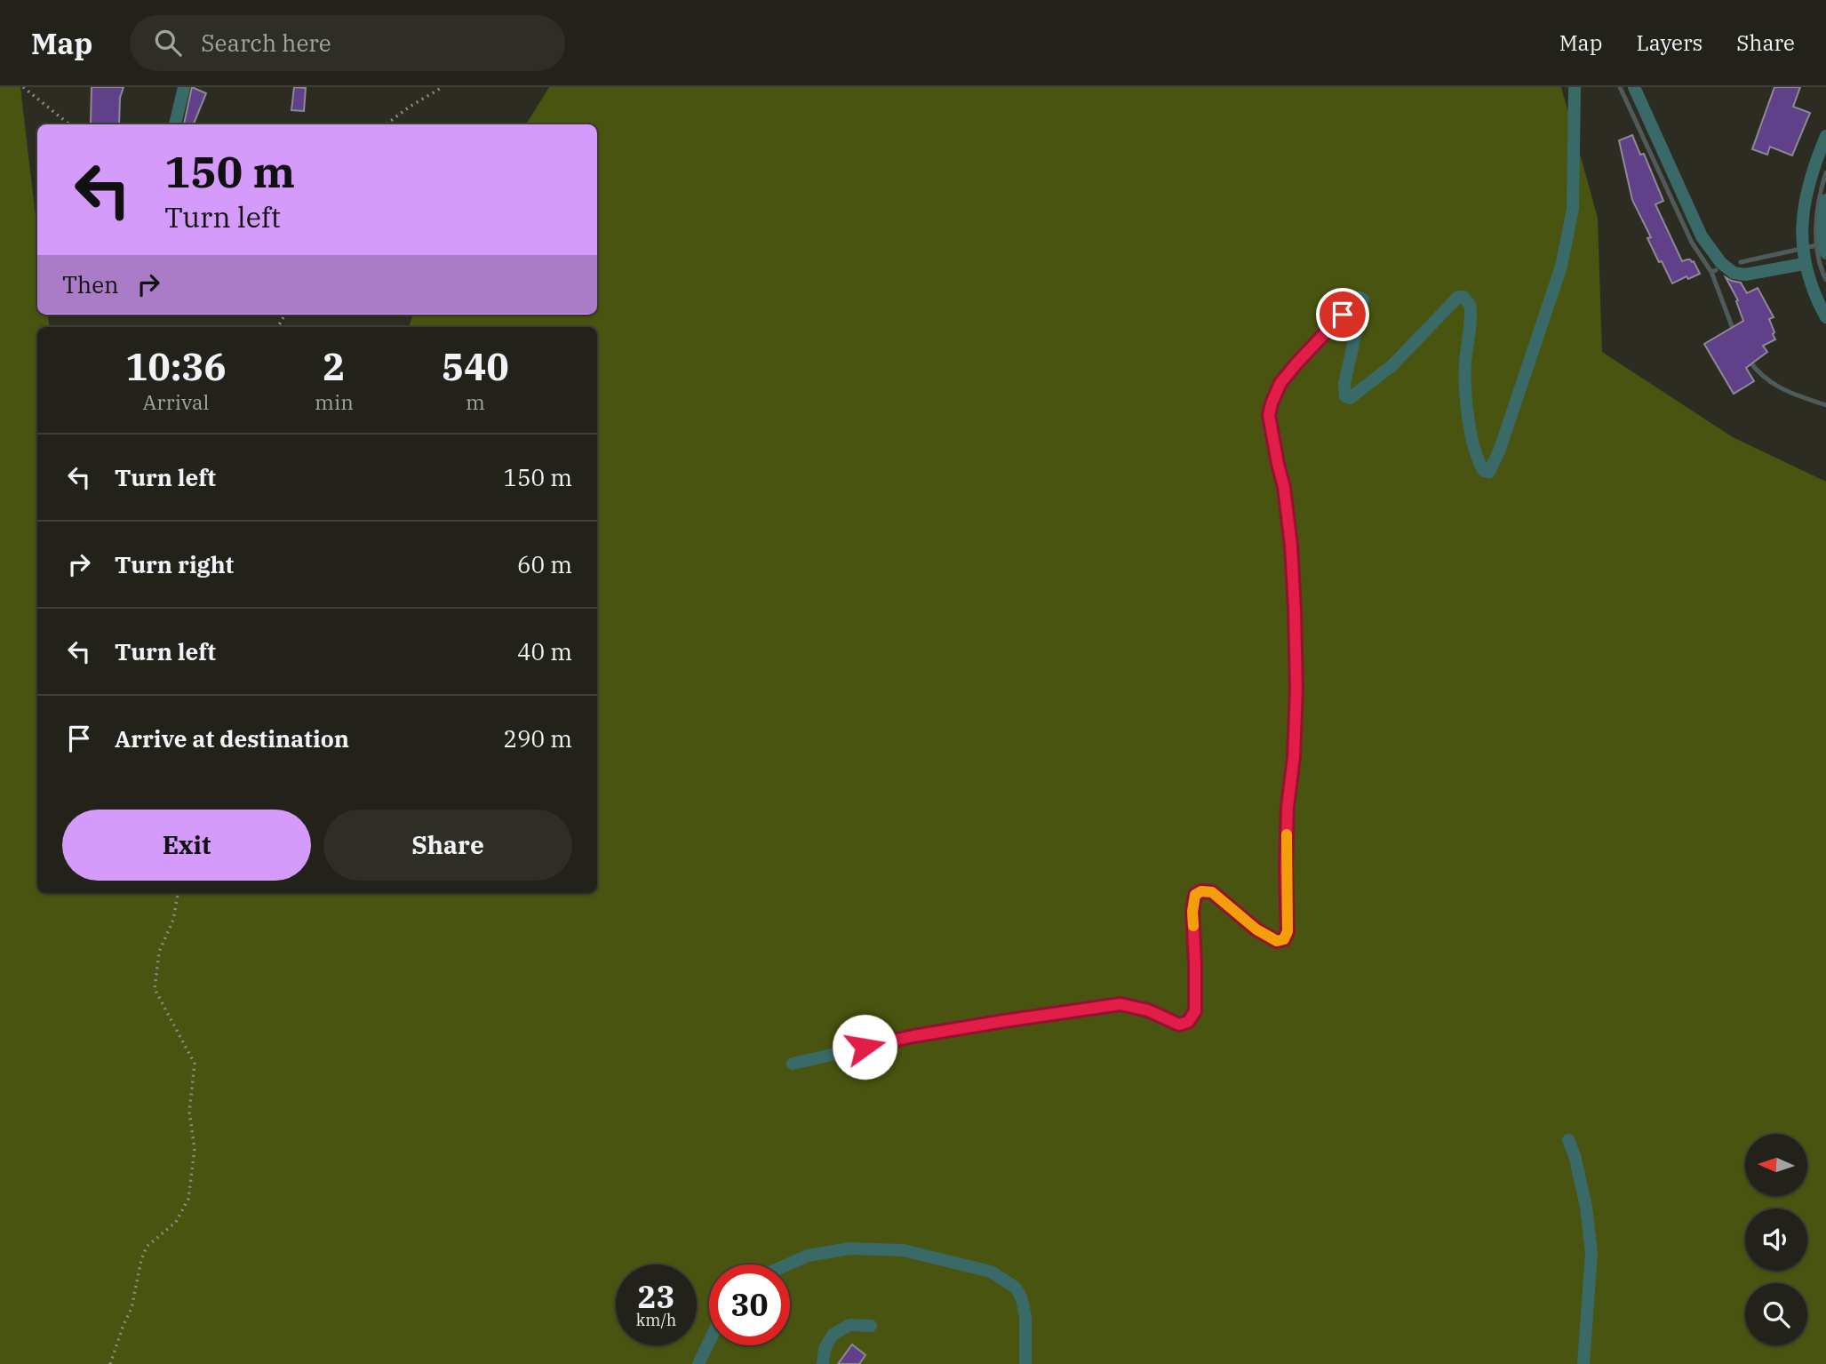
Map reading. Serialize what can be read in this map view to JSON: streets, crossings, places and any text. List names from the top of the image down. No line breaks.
{"north":"left","page":{"header":"Map","search":"Search here","nav":["Map","Layers","Share"],"turn":["150 m","Turn left"],"then":"Then","eta":["10:36","Arrival","2","min","540","m"],"list":[{"name":"Turn left","value":"150 m"},{"name":"Turn right","value":"60 m"},{"name":"Turn left","value":"40 m"},{"name":"Arrive at destination","value":"290 m"}],"buttons":["Exit","Share"],"speed":"23 km/h","limit":"30"}}
